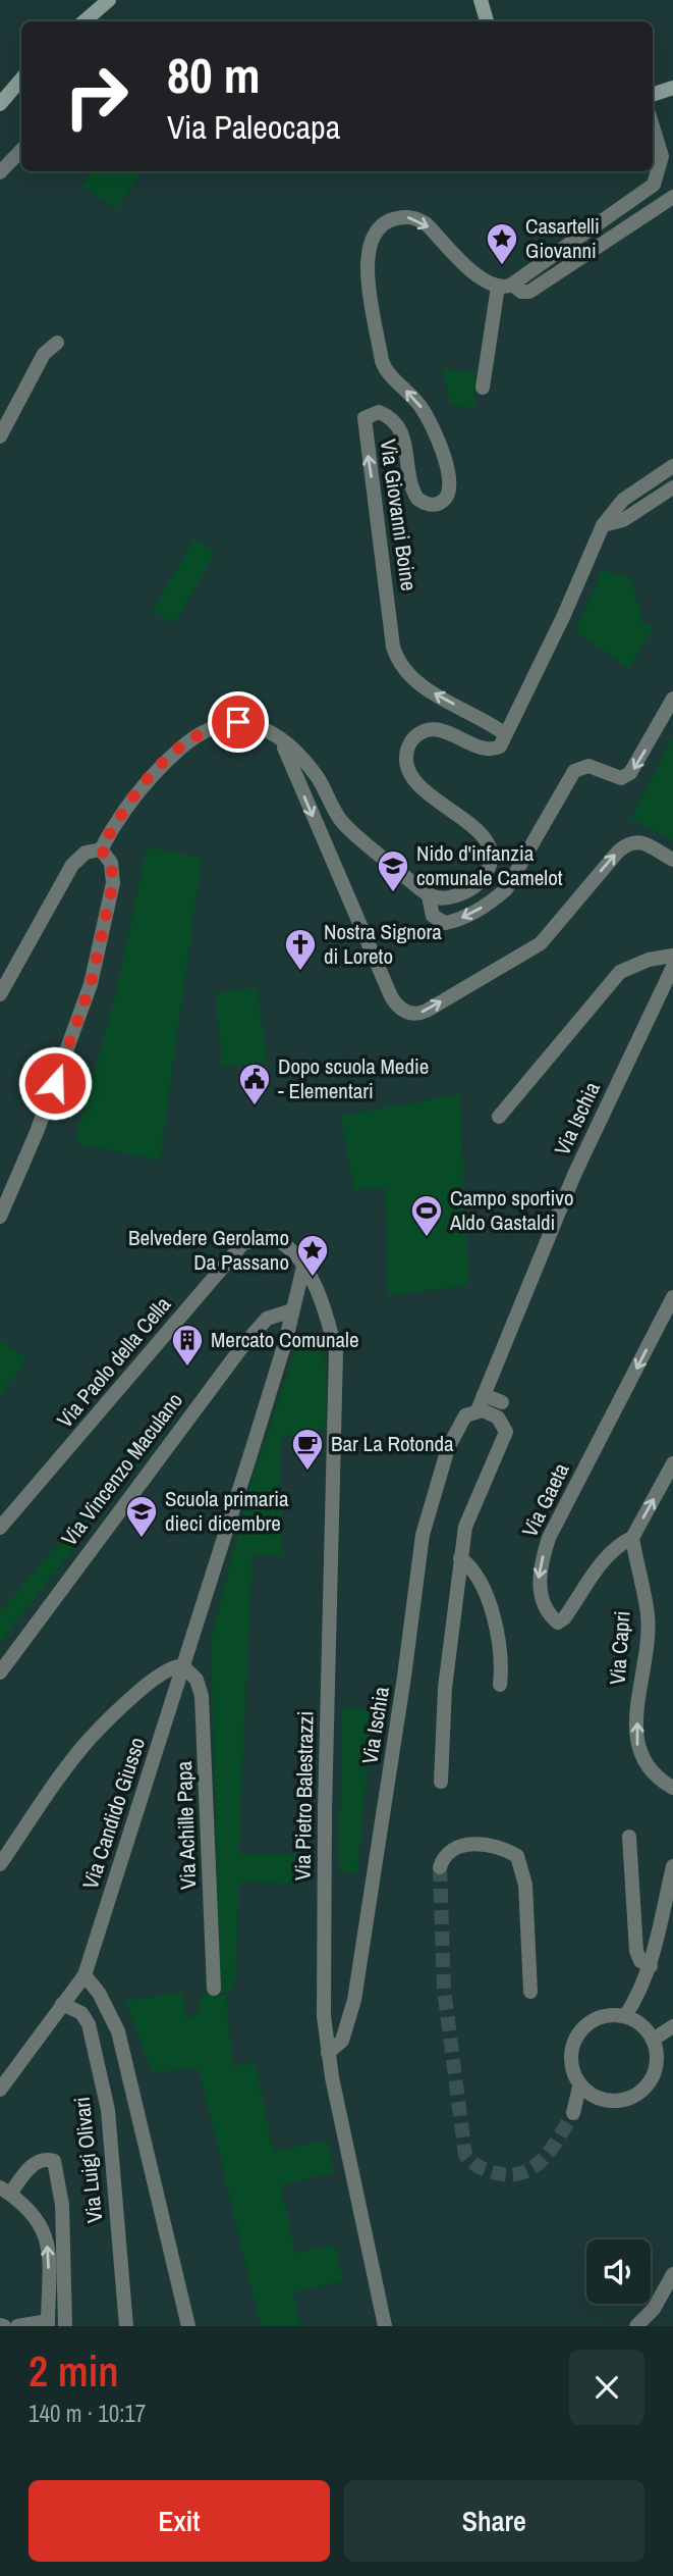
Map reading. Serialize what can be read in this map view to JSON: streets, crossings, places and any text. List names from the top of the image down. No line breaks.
{"streets":{"street":["Via Giovanni Boine","Via Ischia","Via Paolo della Cella","Via Vincenzo Maculano","Via Gaeta","Via Capri","Via Pietro Balestrazzi","Via Candido Giusso","Via Achille Papa","Via Luigi Olivari"]},"crossings":[["Via Ischia","Via Pietro Balestrazzi"],["Via Paolo della Cella","Via Pietro Balestrazzi"],["Via Vincenzo Maculano","Via Candido Giusso"],["Via Gaeta","Via Capri"],["Via Candido Giusso","Via Achille Papa"]],"one_way":["Via Capri"],"places":{"place":["Casartelli Giovanni","Belvedere Gerolamo Da Passano"],"school or university":["Nido d'infanzia comunale Camelot","Scuola primaria dieci dicembre"],"church":["Nostra Signora di Loreto"],"public building":["Dopo scuola Medie - Elementari"],"sports":["Campo sportivo Aldo Gastaldi"],"building":["Mercato Comunale"],"cafe":["Bar La Rotonda"]},"page":{"turn":["80 m","Via Paleocapa"],"heading":["2 min","140 m · 10:17"],"buttons":["Exit","Share"]}}
